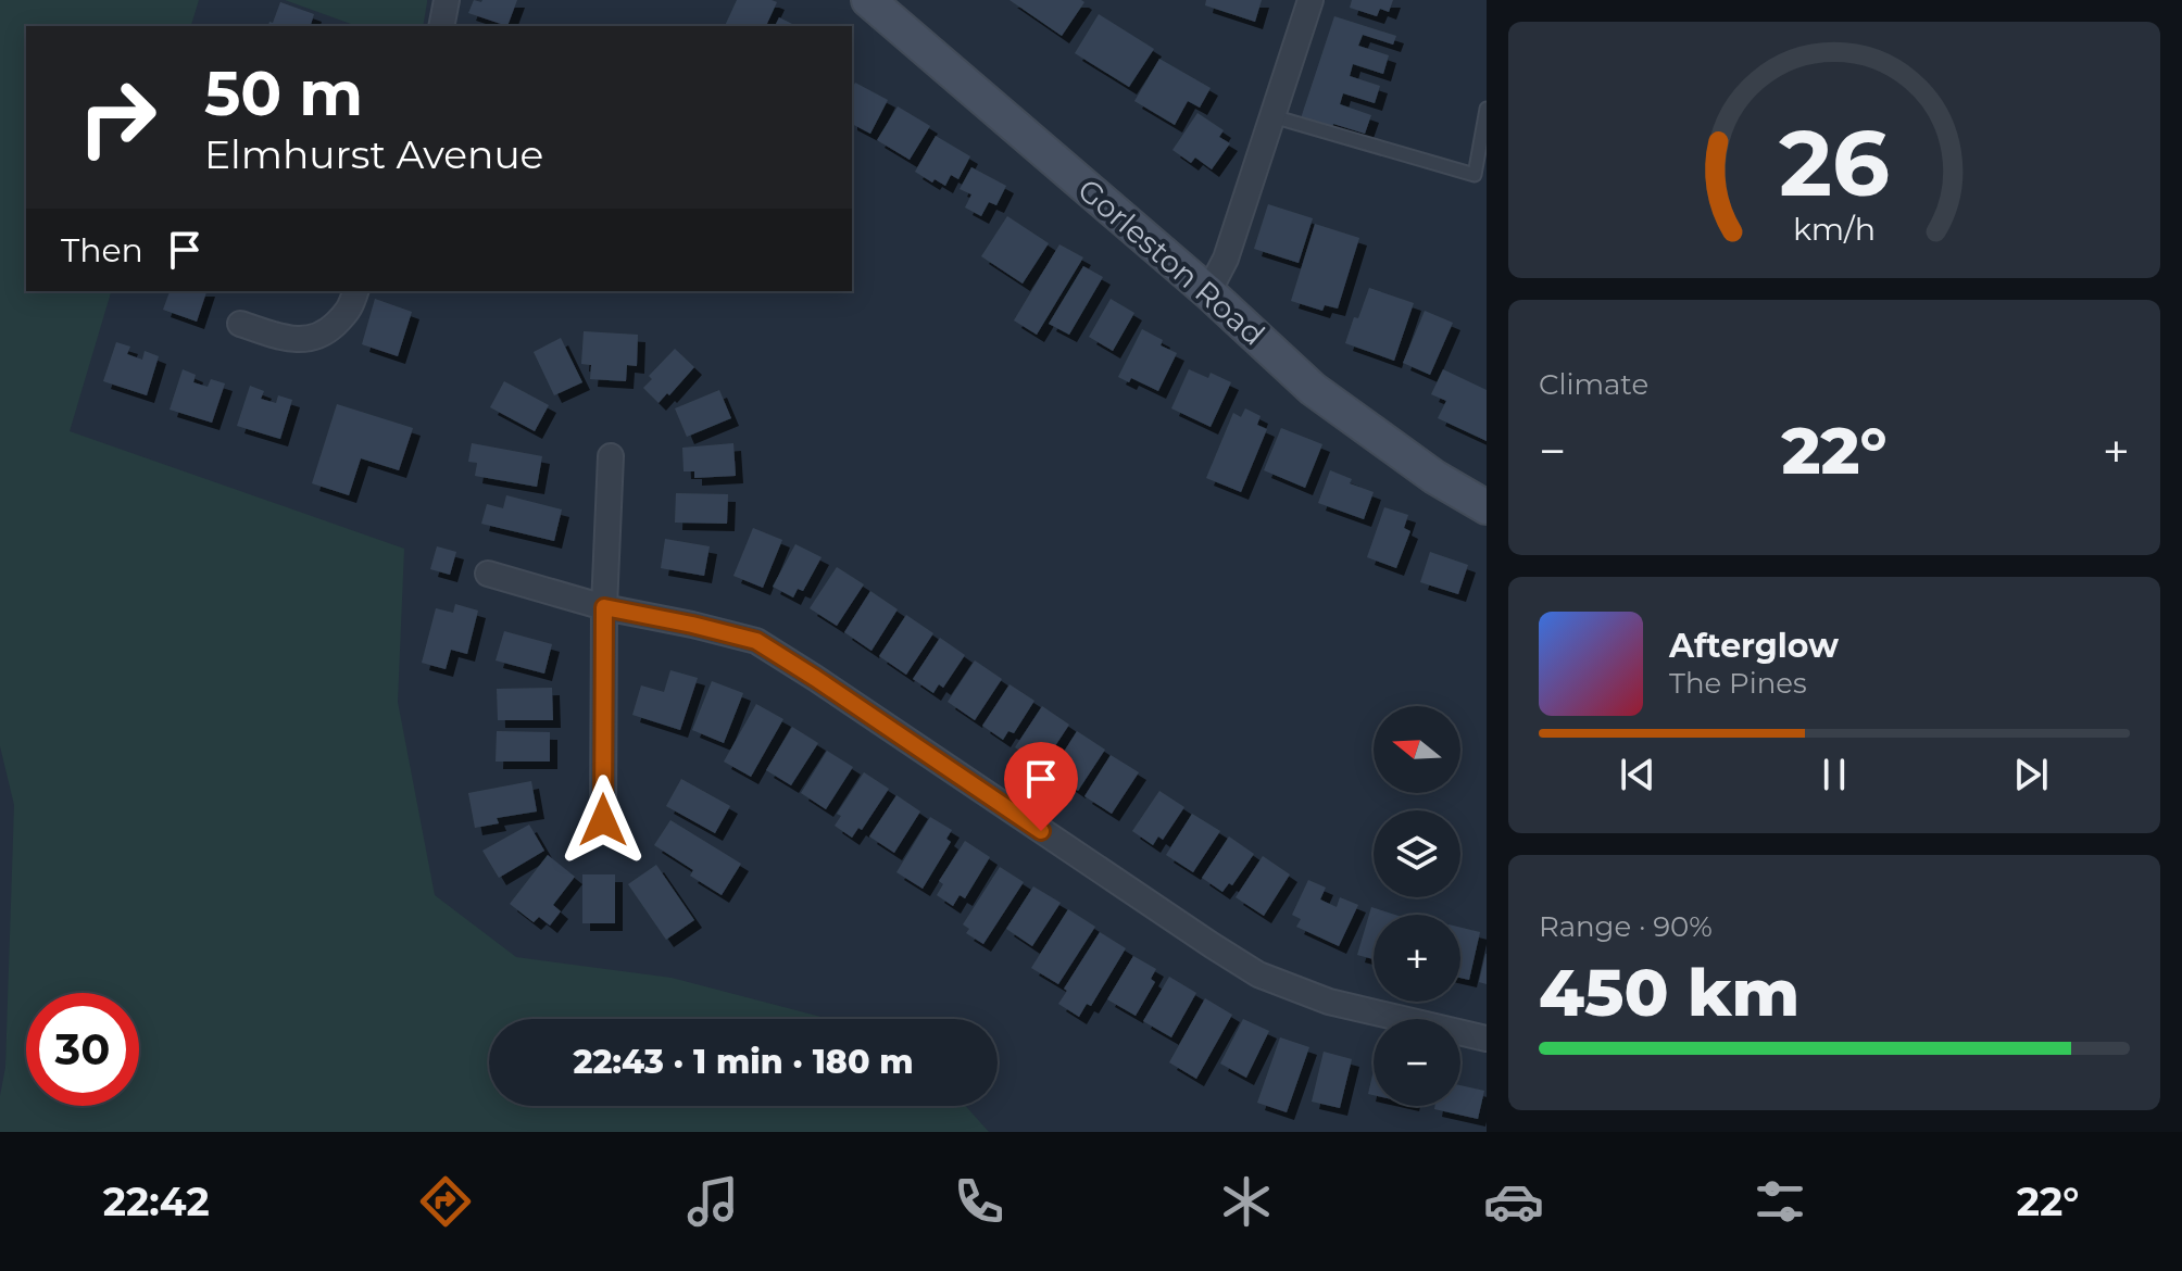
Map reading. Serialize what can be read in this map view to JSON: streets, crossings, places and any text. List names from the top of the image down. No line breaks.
{"streets":{"main road":["Gorleston Road"]},"north":"left","page":{"turn":["50 m","Elmhurst Avenue"],"then":"Then","tile":["Climate",["Range · 90%","450 km"]],"heat":["−","22°","+"],"song":["Afterglow","The Pines"],"map_buttons":["+","−"],"limit":"30","trip":"22:43 · 1 min · 180 m","tabs":["22:42","22°"],"gauge":["26","km/h"]}}
